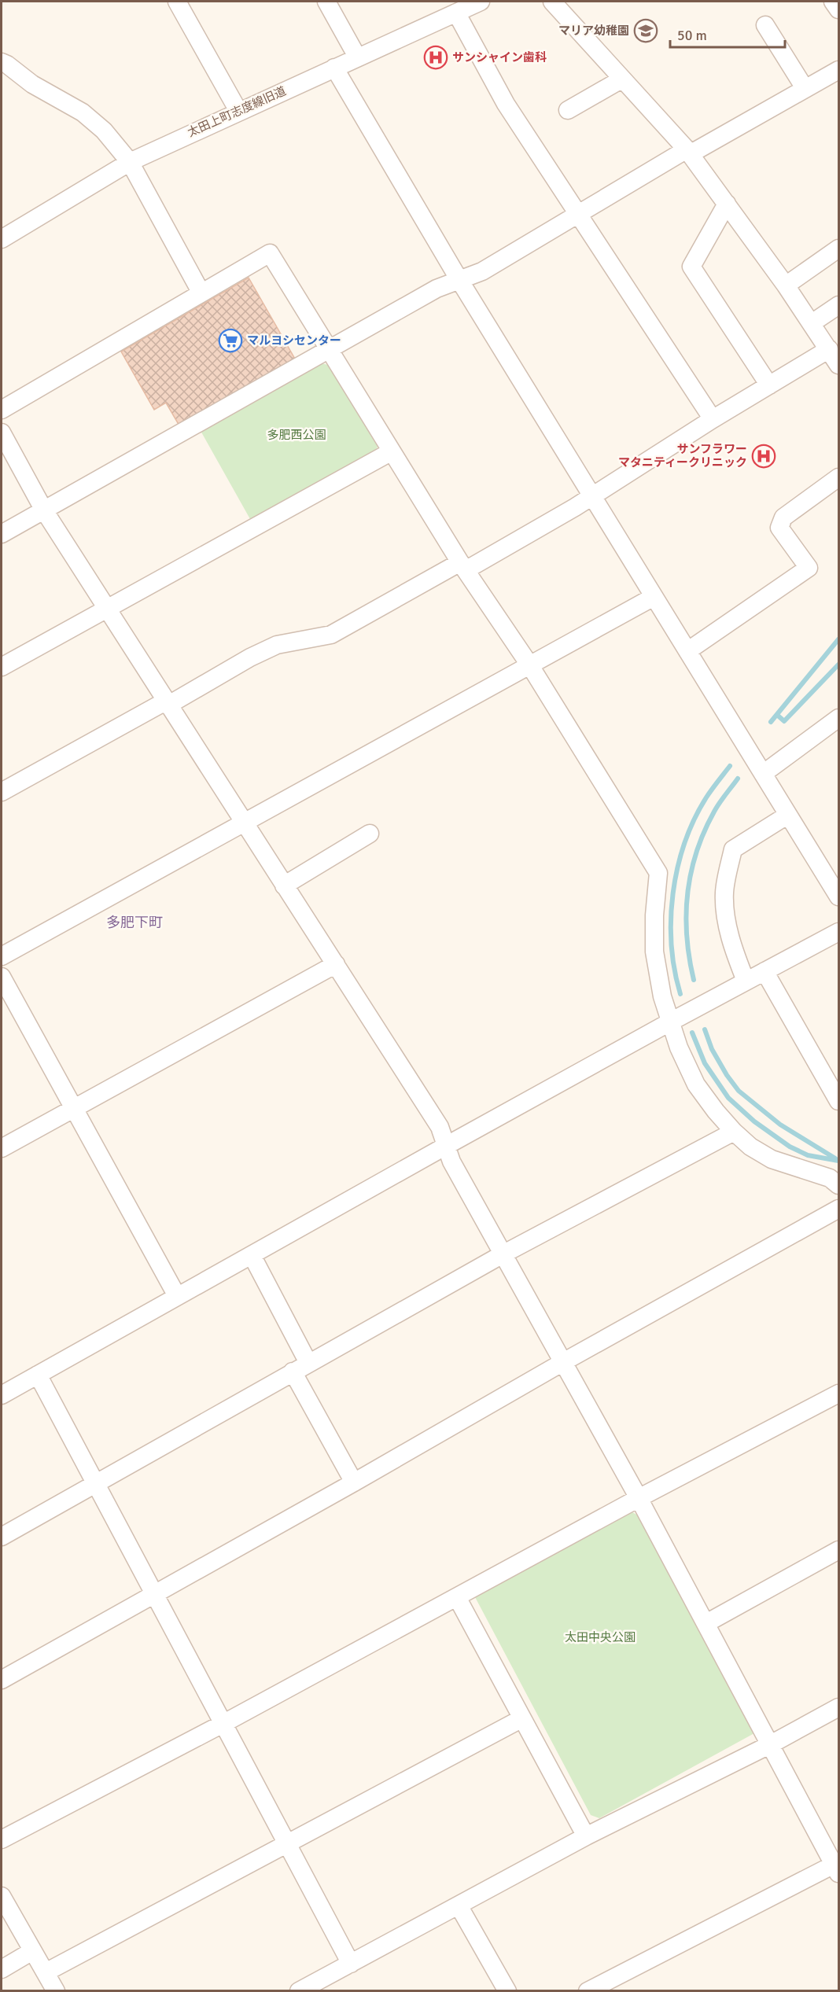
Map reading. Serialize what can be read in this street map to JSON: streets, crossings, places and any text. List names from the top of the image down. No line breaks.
{"streets":{"street":["太田上町志度線旧道"]},"districts":["多肥下町"],"parks":["多肥西公園","太田中央公園"],"places":{"school or university":["マリア幼稚園"],"hospital":["サンシャイン歯科","サンフラワー マタニティークリニック"],"supermarket":["マルヨシセンター"]},"scale_bar":"50 m"}
